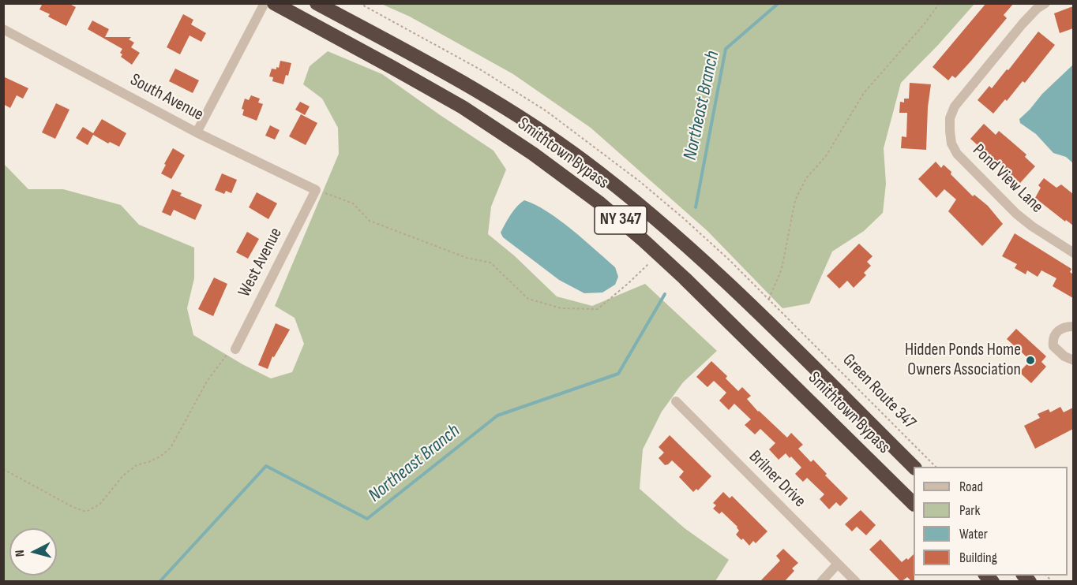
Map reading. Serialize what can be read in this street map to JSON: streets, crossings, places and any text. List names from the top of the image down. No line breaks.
{"streets":{"highway":["Smithtown Bypass","NY 347"],"street":["South Avenue","Pond View Lane","West Avenue","Brilner Drive"],"path":["Green Route 347"]},"crossings":[["South Avenue","West Avenue"]],"water":["Northeast Branch"],"places":["Hidden Ponds Home Owners Association"],"legend":["Road","Park","Water","Building"],"north":"left"}
